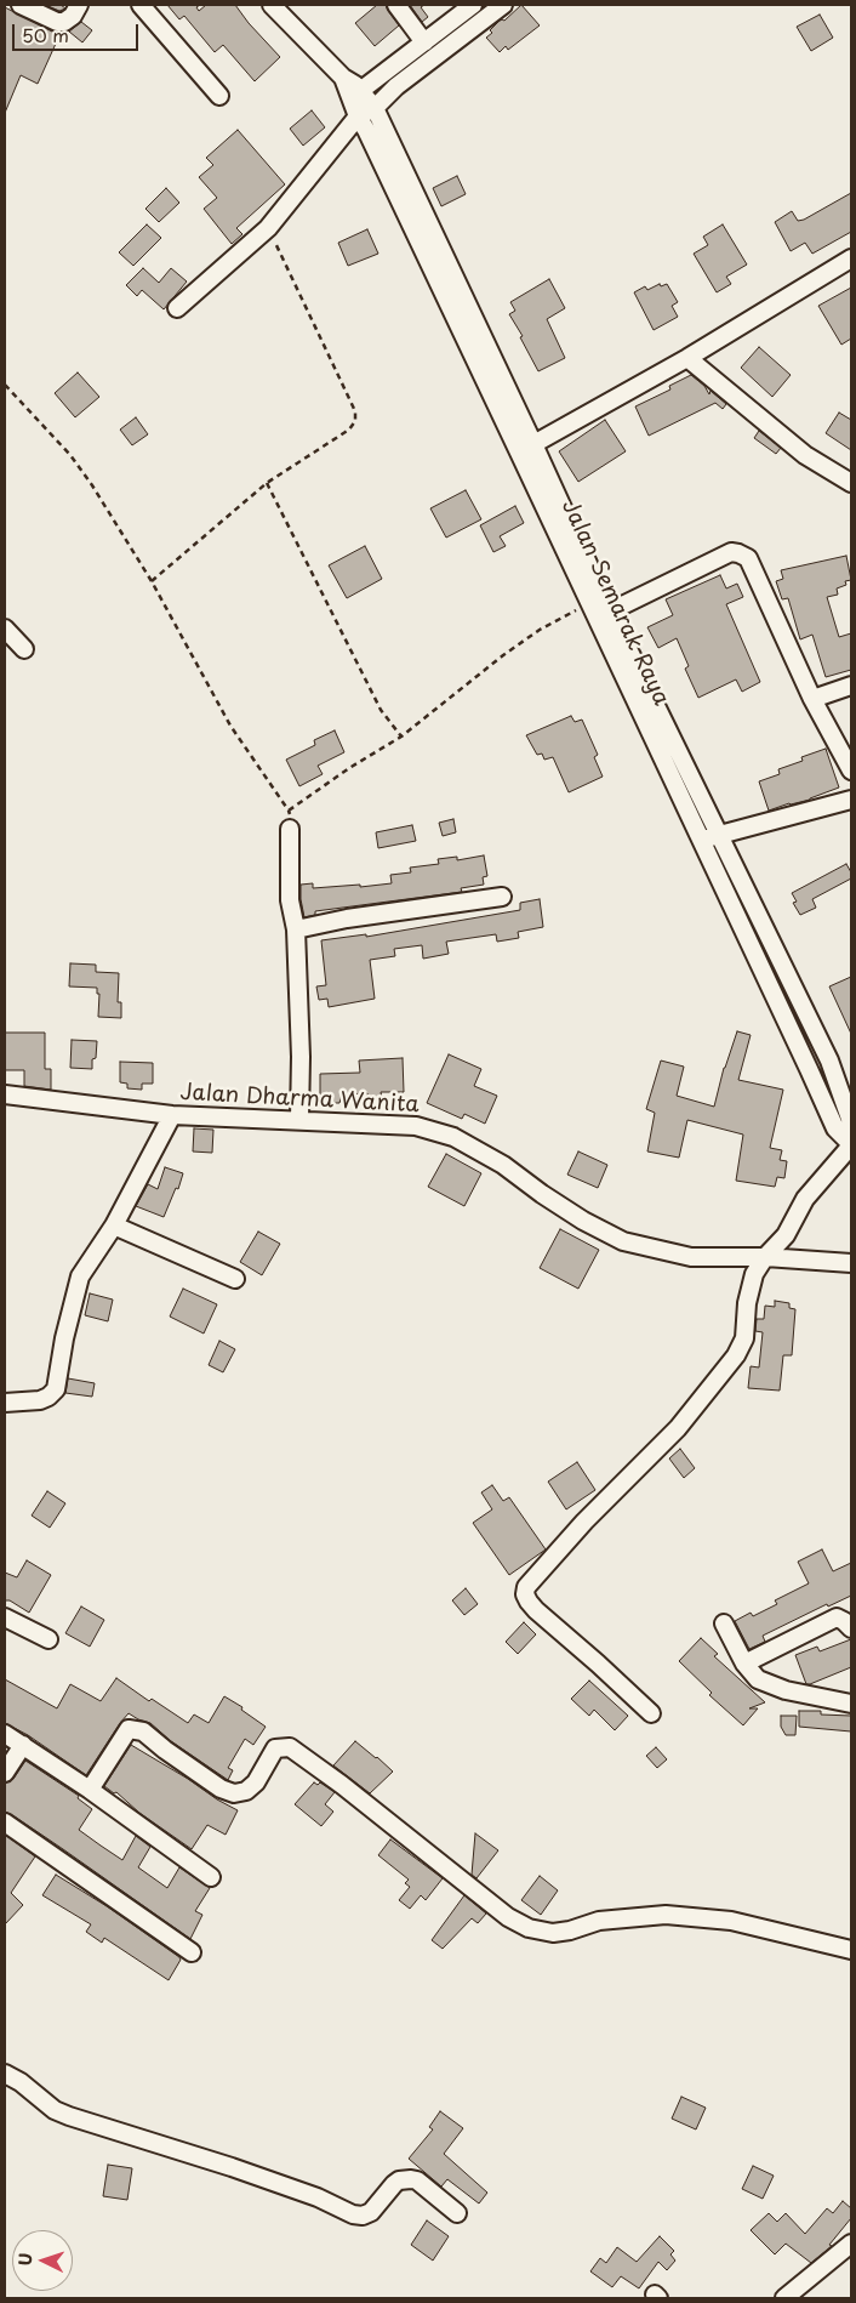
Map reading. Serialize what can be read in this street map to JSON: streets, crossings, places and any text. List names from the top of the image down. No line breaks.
{"streets":{"street":["Jalan Semarak Raya","Jalan Dharma Wanita"]},"scale_bar":"50 m","north":"left"}
